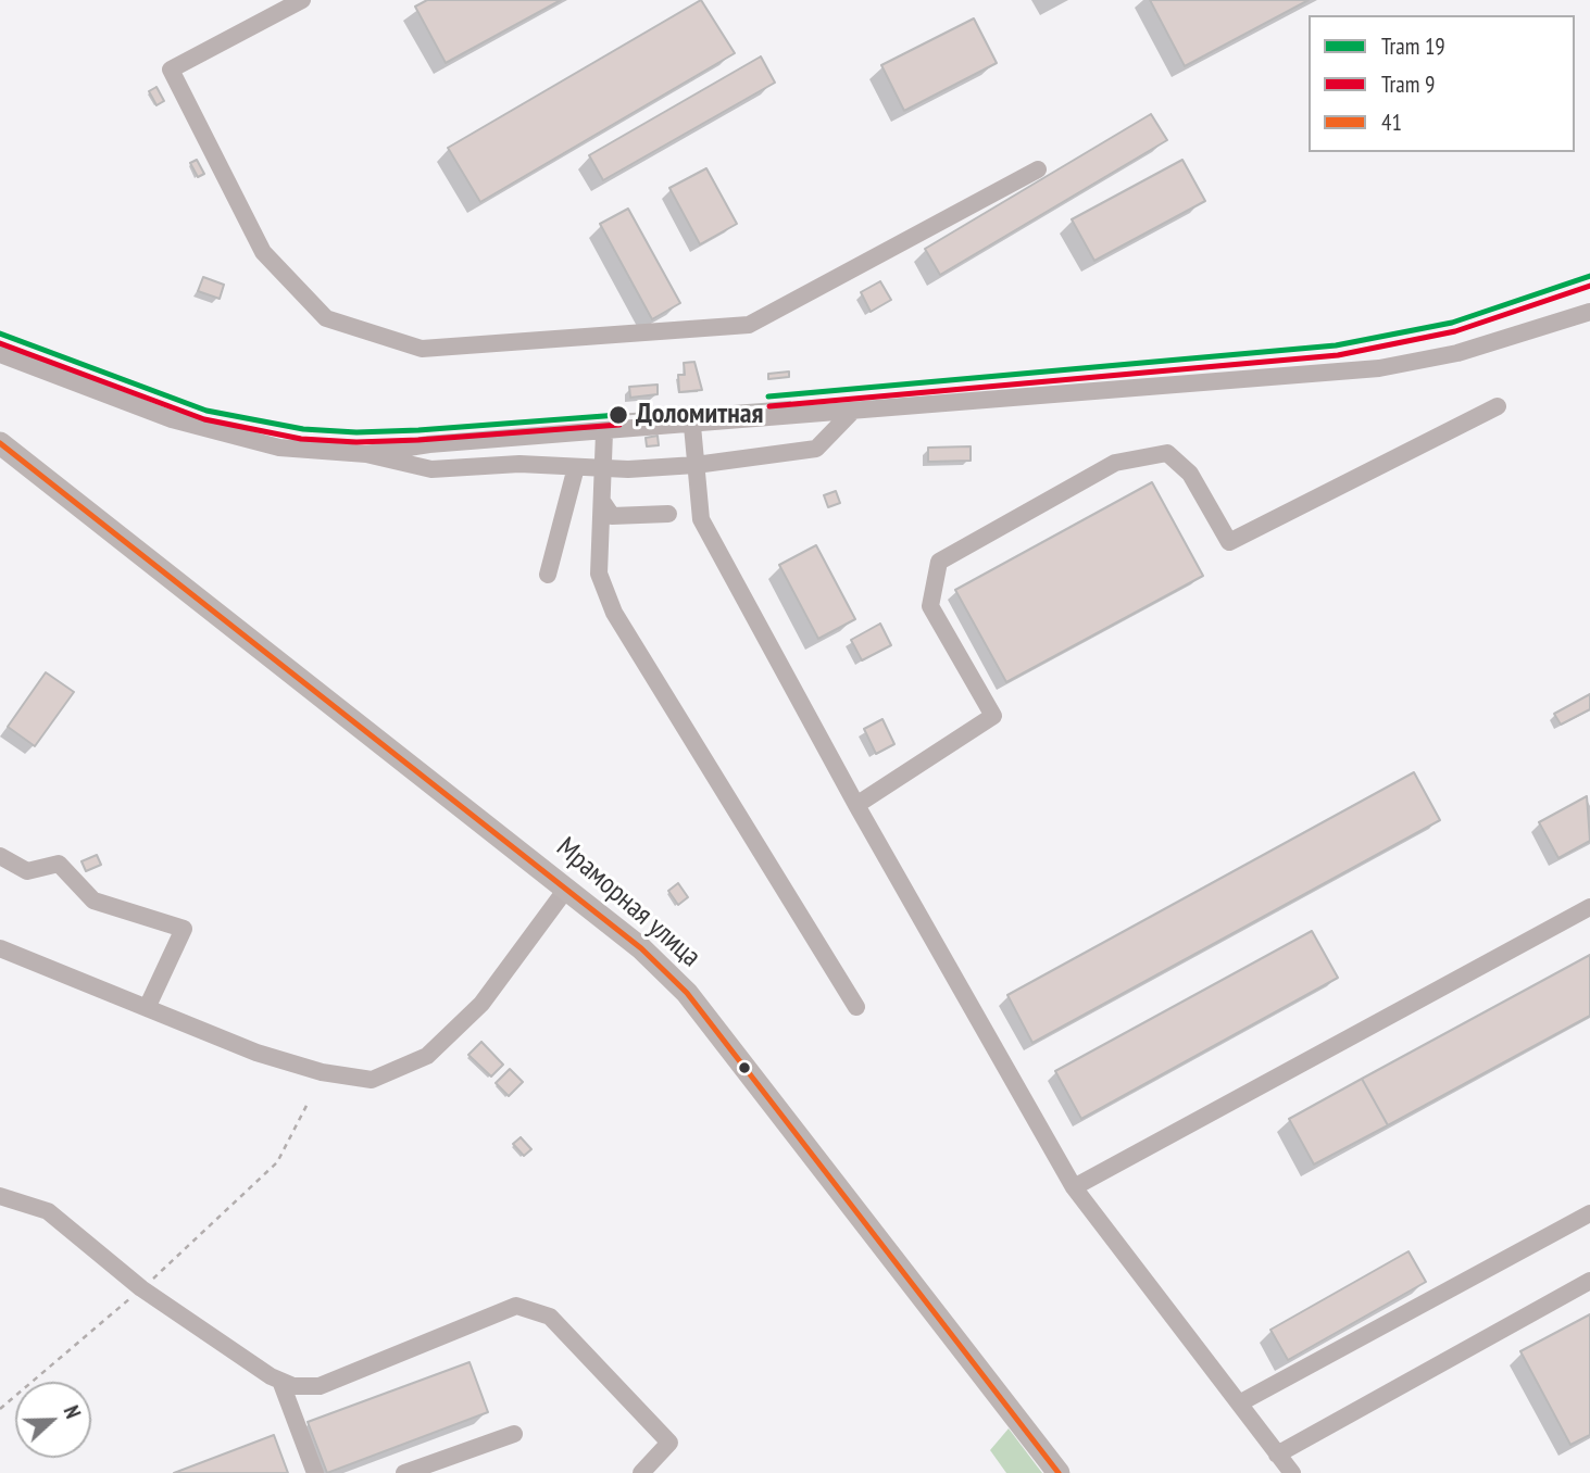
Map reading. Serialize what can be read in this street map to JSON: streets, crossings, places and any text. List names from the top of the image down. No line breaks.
{"streets":{"main road":["Мраморная улица"]},"places":["Доломитная"],"lines":["tram line 19","tram line 9","transit line 41"],"legend":["Tram 19","Tram 9","41"],"north":"right"}
